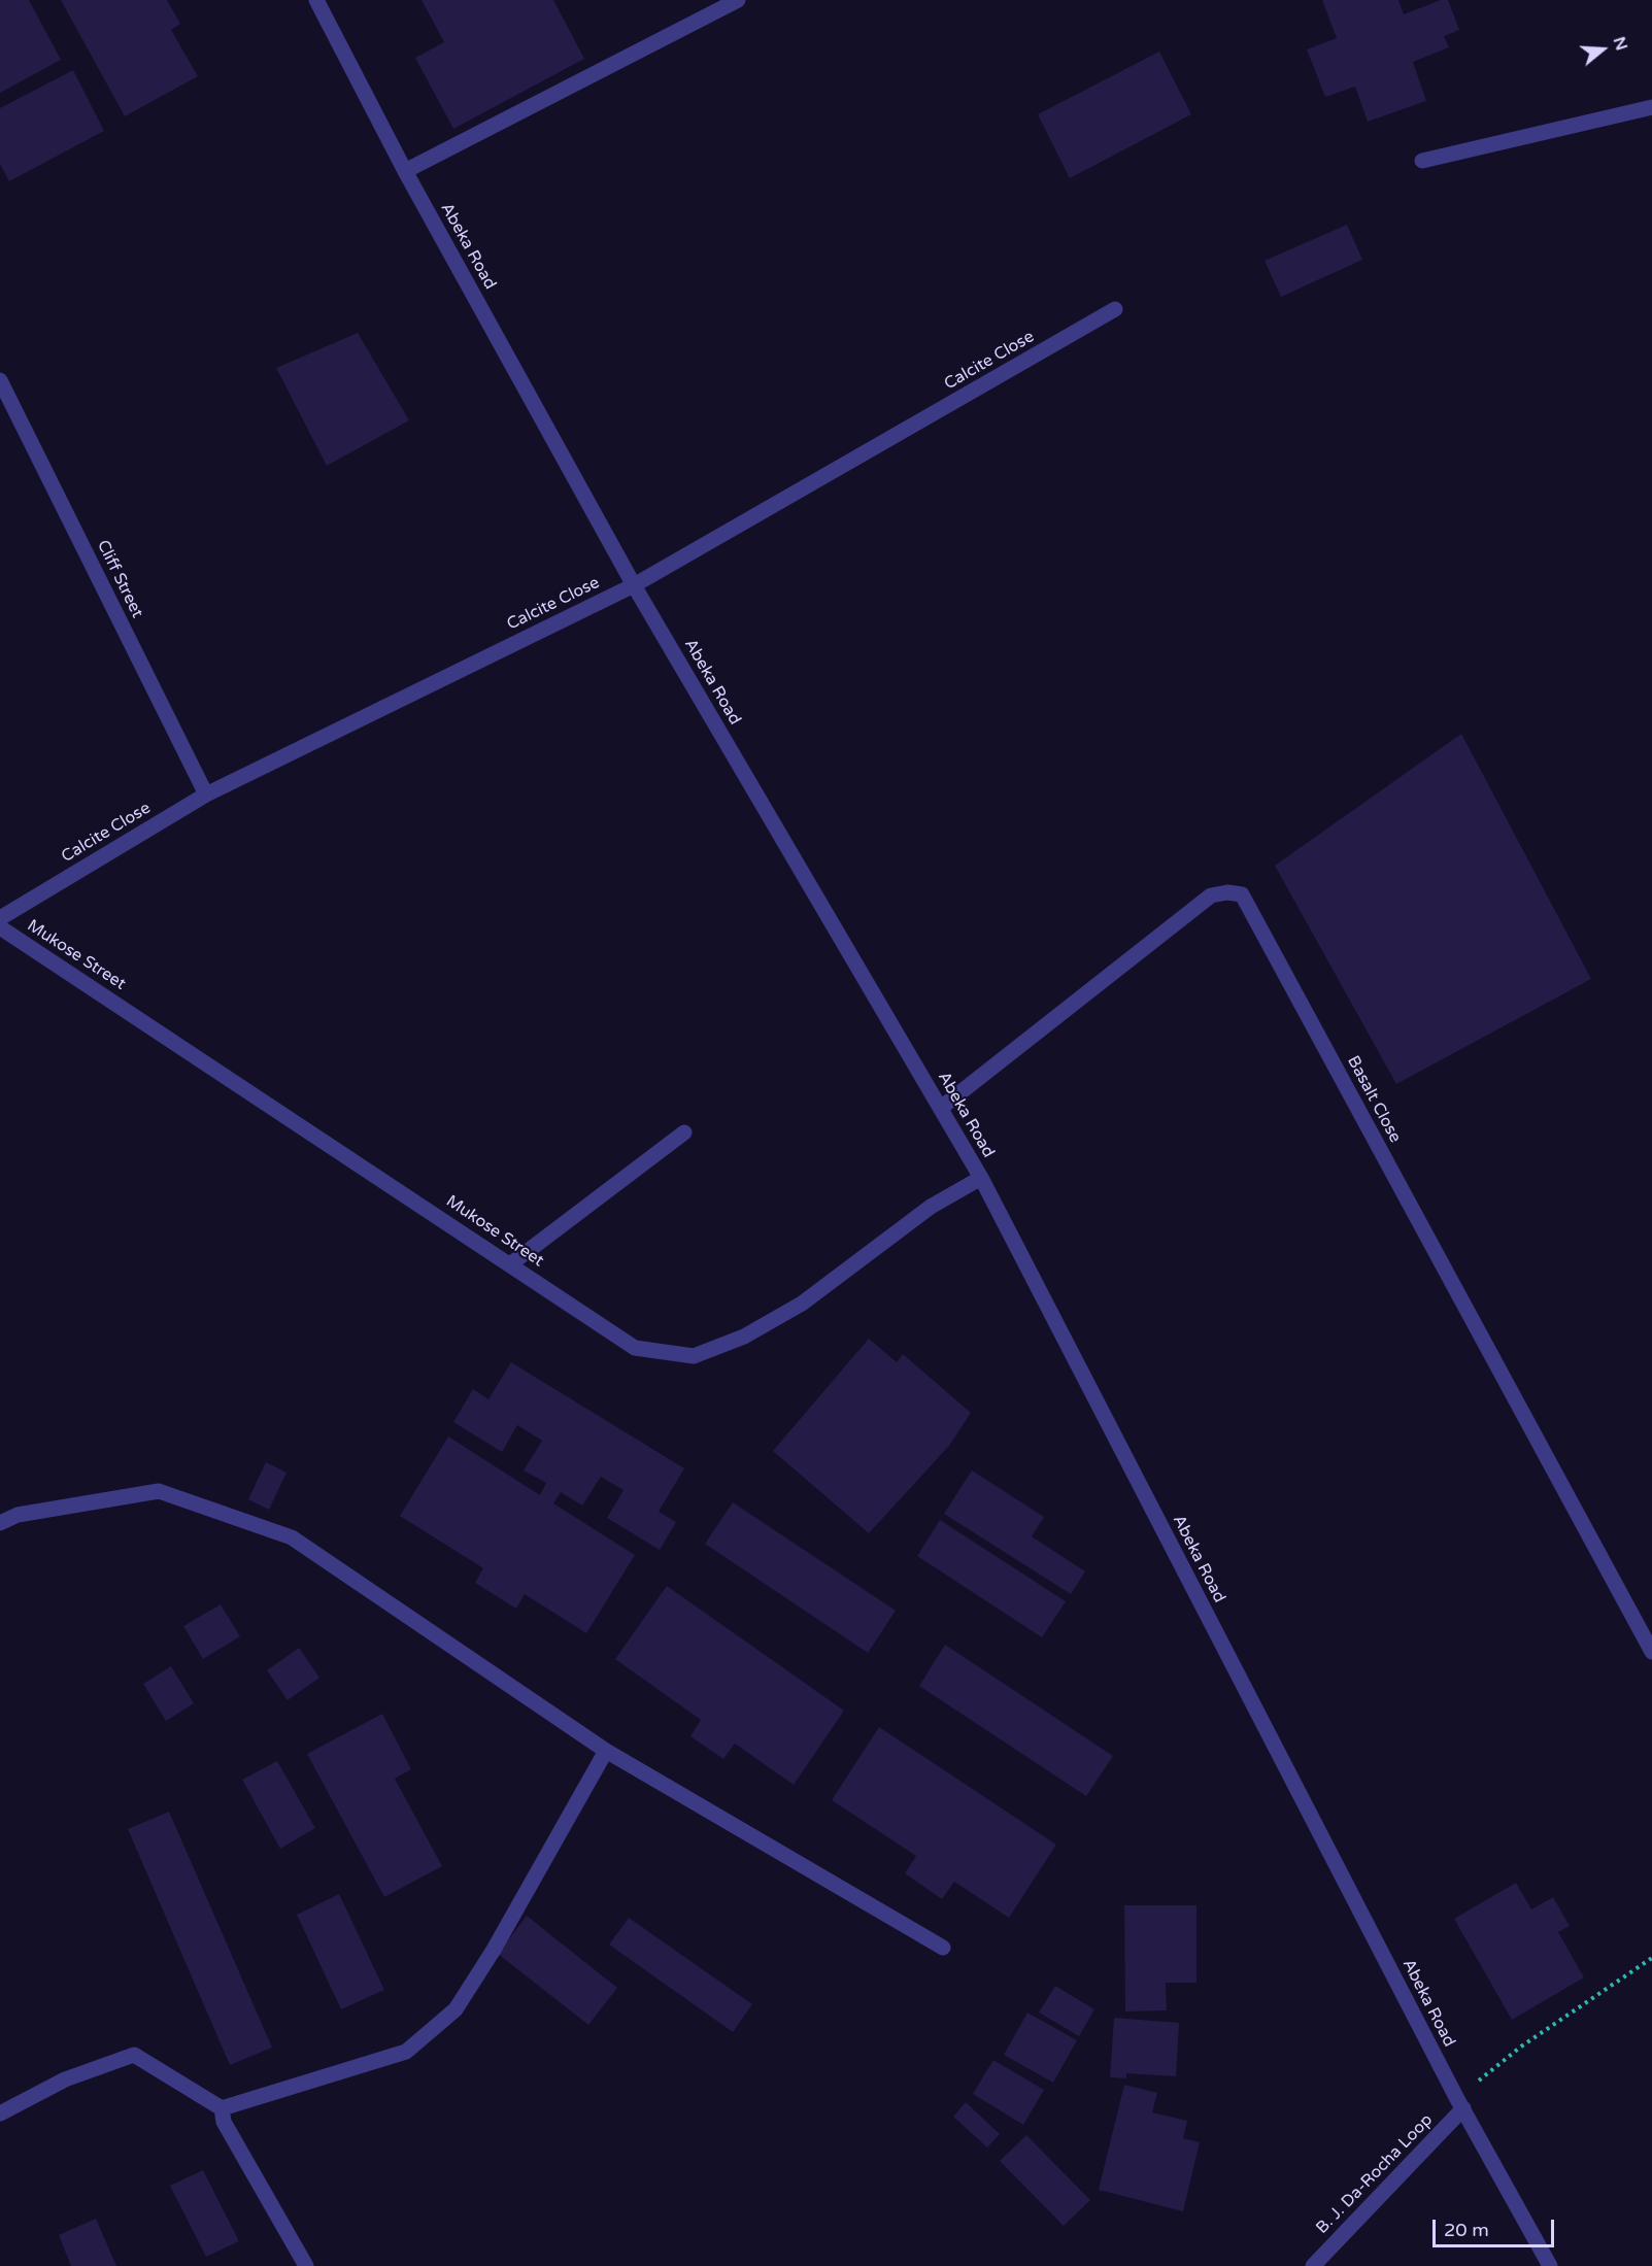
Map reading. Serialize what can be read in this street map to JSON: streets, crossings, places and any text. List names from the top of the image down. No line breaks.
{"streets":{"street":["Abeka Road","Calcite Close","Cliff Street","Mukose Street","Basalt Close","B. J. Da-Rocha Loop"]},"crossings":[["Abeka Road","Calcite Close"],["Abeka Road","Mukose Street"],["Abeka Road","Basalt Close"],["Abeka Road","B. J. Da-Rocha Loop"],["Calcite Close","Cliff Street"]],"scale_bar":"20 m","north":"right"}
